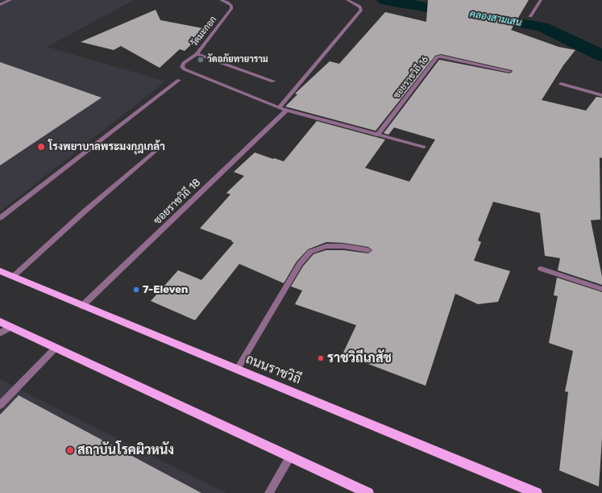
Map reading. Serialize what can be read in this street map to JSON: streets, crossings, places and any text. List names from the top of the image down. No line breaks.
{"streets":{"main road":["ถนนราชวิถี"],"street":["วัดมะกอก","ซอยราชวิถี 16","ซอยราชวิถี 18"]},"crossings":[["ซอยราชวิถี 18","ถนนราชวิถี"]],"water":["คลองสามเสน"],"places":["วัดอภัยทายาราม","โรงพยาบาลพระมงกุฎเกล้า","7-Eleven","ราชวิถีเภสัช","สถาบันโรคผิวหนัง"]}
